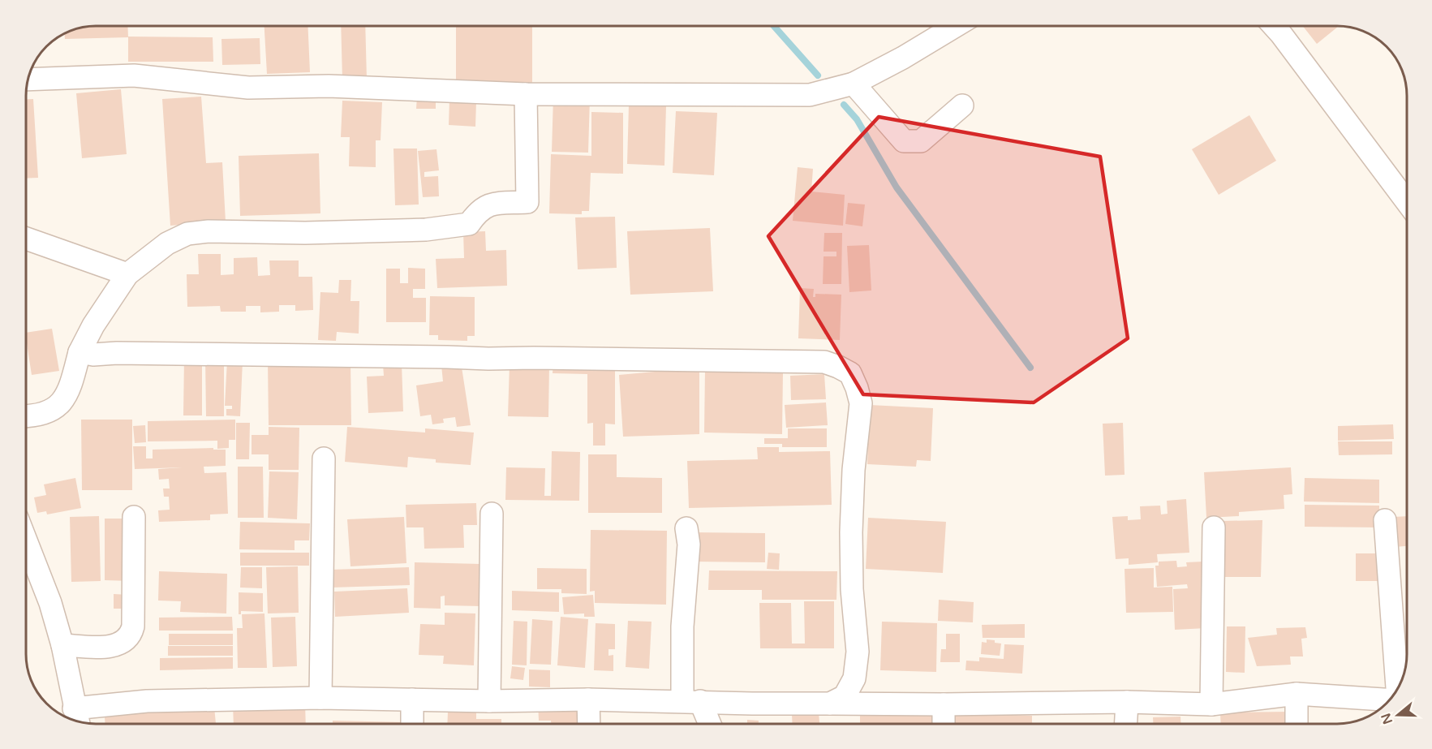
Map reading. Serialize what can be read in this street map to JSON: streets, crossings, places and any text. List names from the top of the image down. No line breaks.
{"north":"left"}
